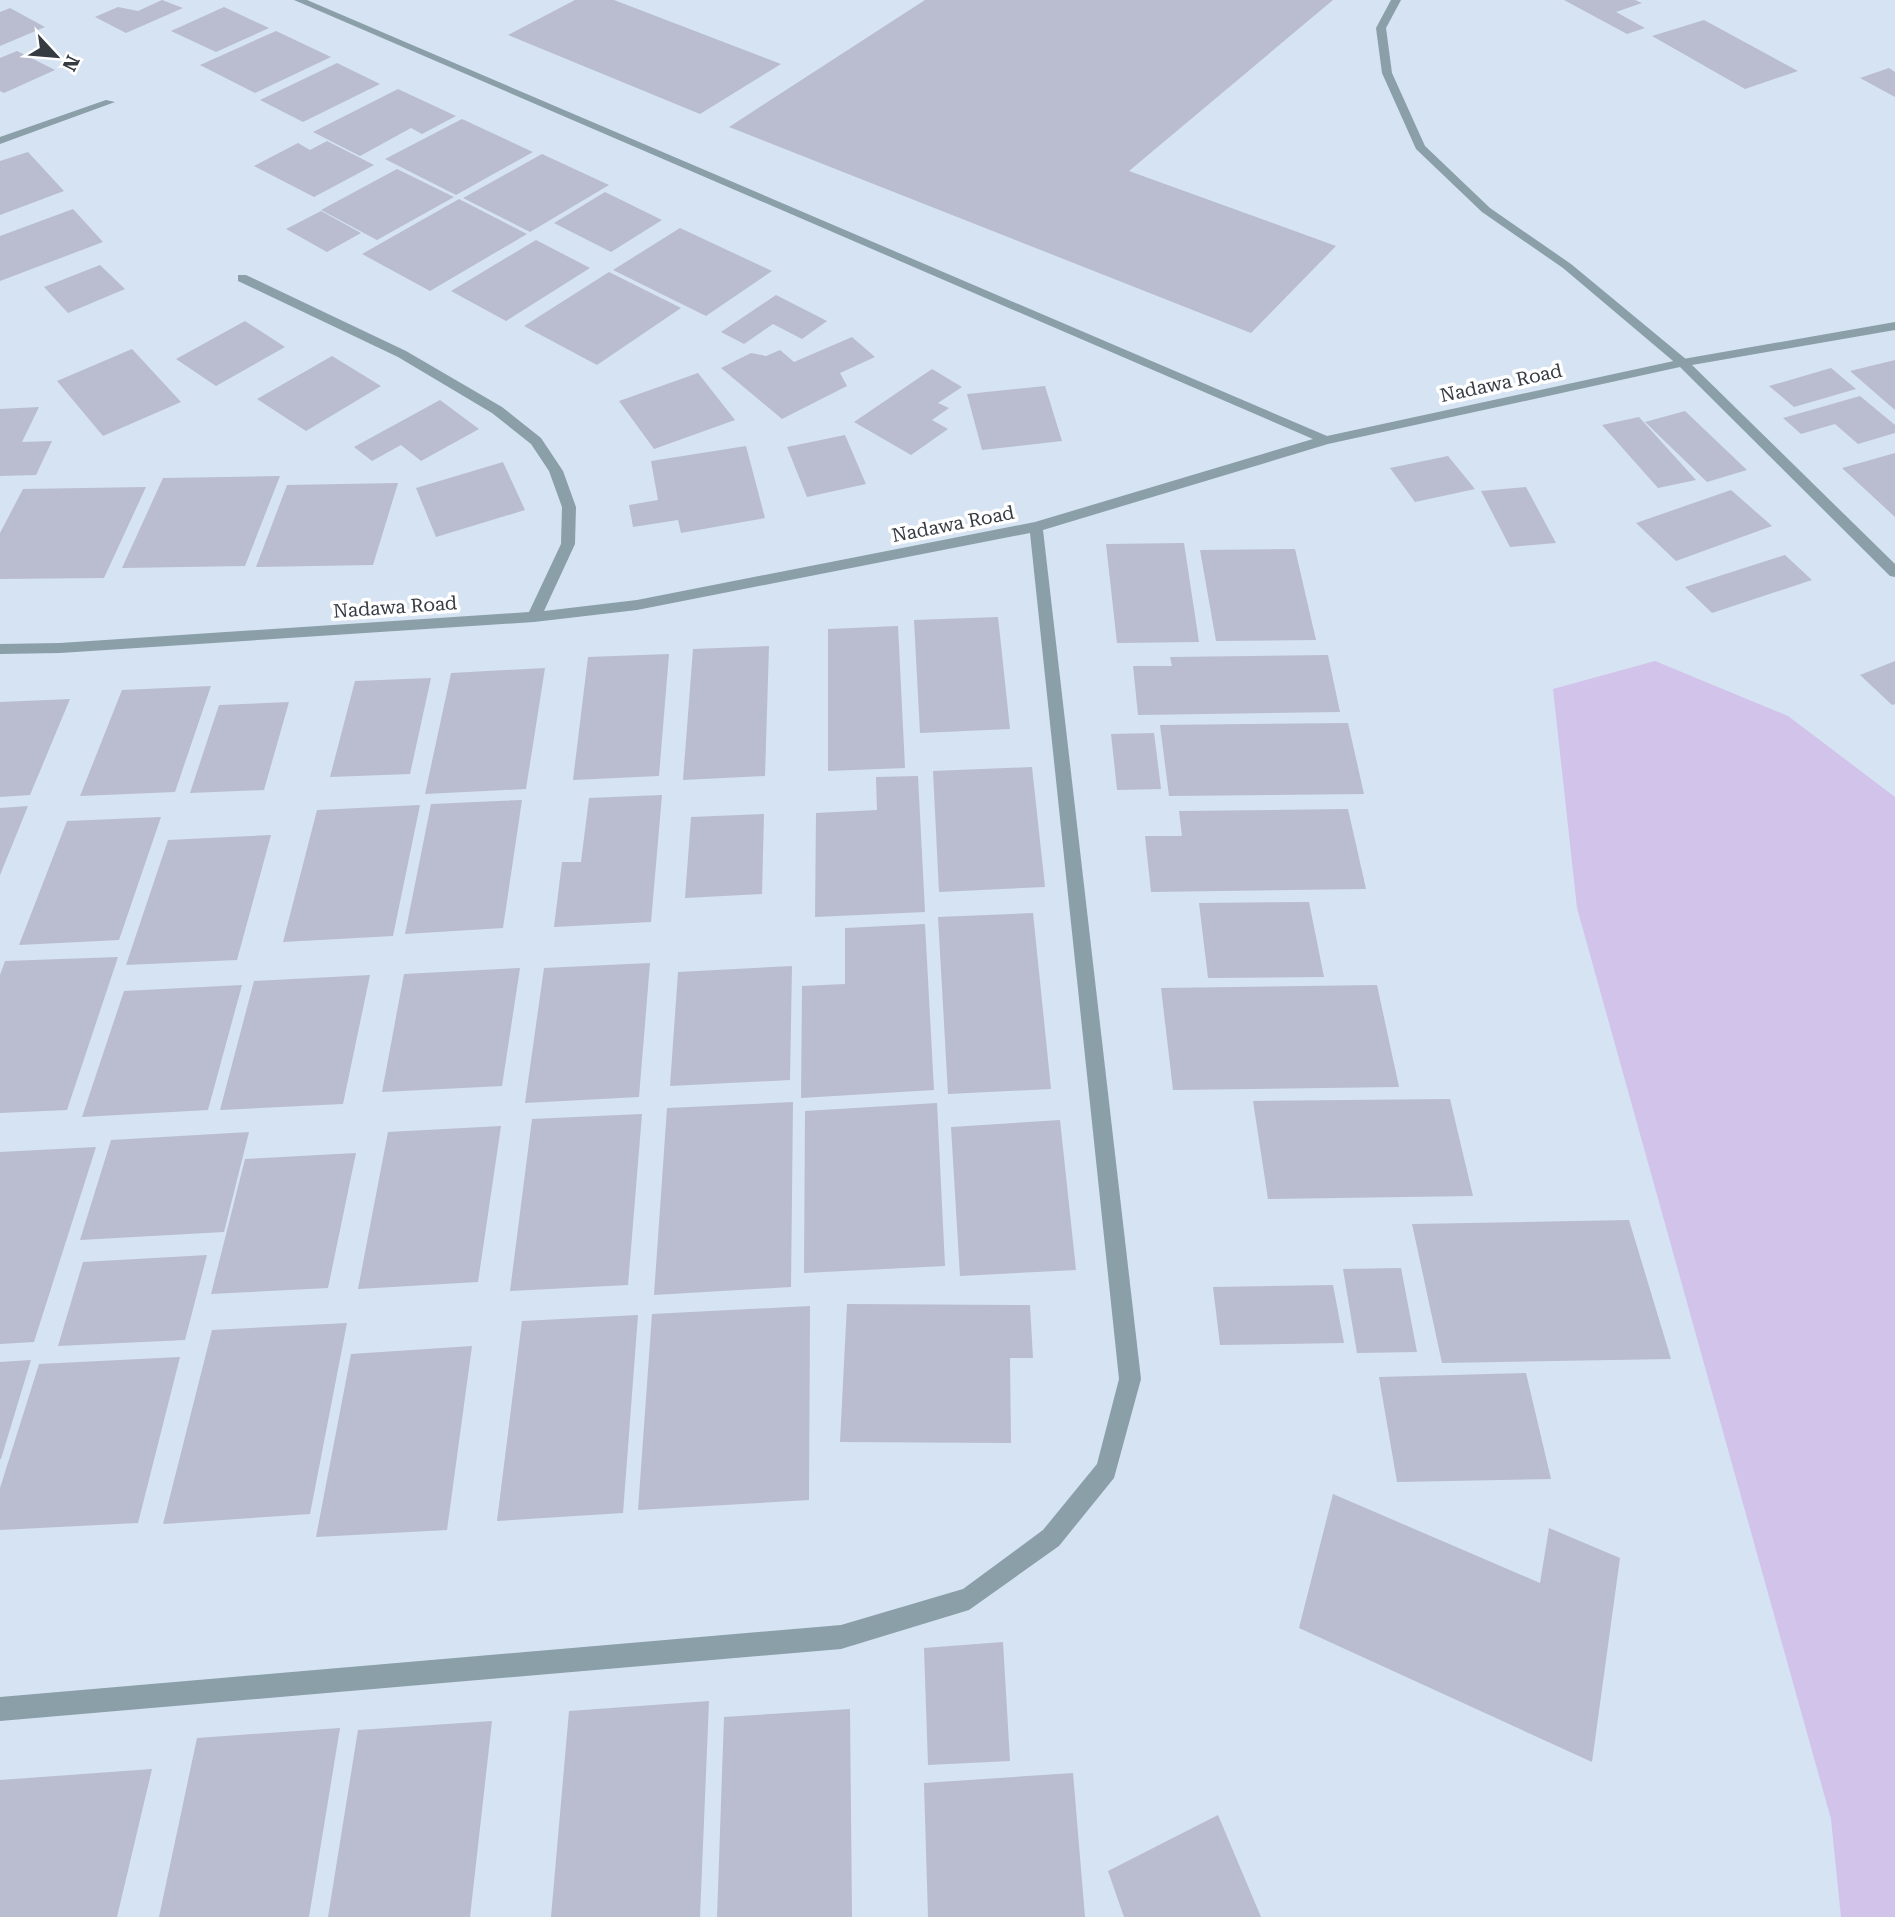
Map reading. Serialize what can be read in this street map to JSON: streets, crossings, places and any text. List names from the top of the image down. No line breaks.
{"streets":{"street":["Nadawa Road"]},"north":"bottom right"}
